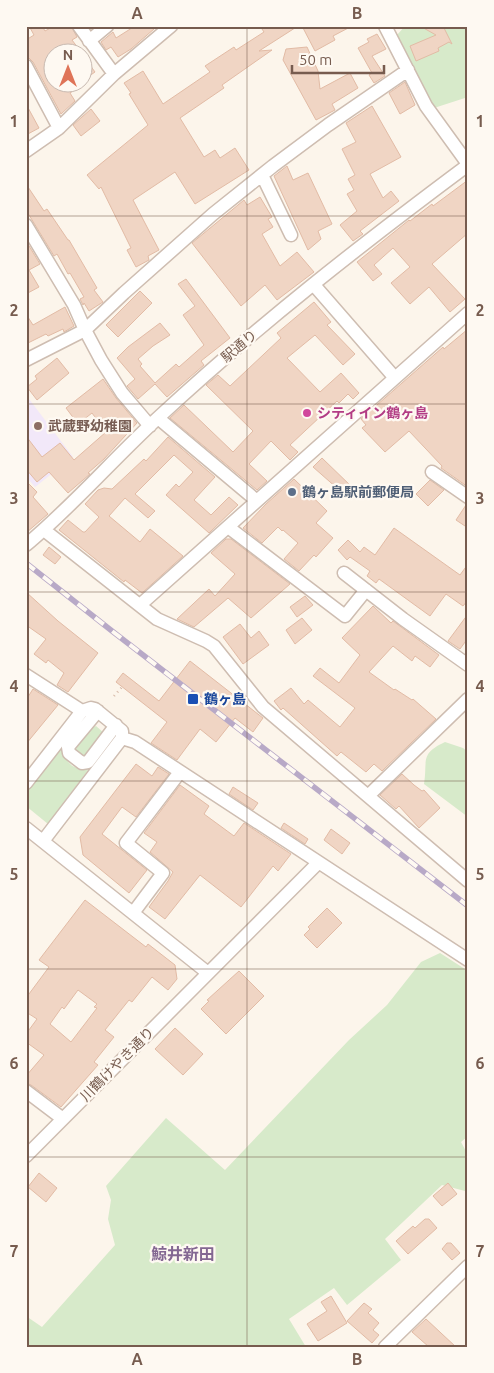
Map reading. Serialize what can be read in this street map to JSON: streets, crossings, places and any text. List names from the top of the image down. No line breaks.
{"streets":{"street":["駅通り","川鶴けやき通り"]},"districts":["鯨井新田"],"places":{"other":["シティイン鶴ヶ島","武蔵野幼稚園","鶴ヶ島駅前郵便局"],"transit":["鶴ヶ島"]},"scale_bar":"50 m","north":"top","grid":{"columns":["A","B"],"rows":["1","2","3","4","5","6","7"]}}
